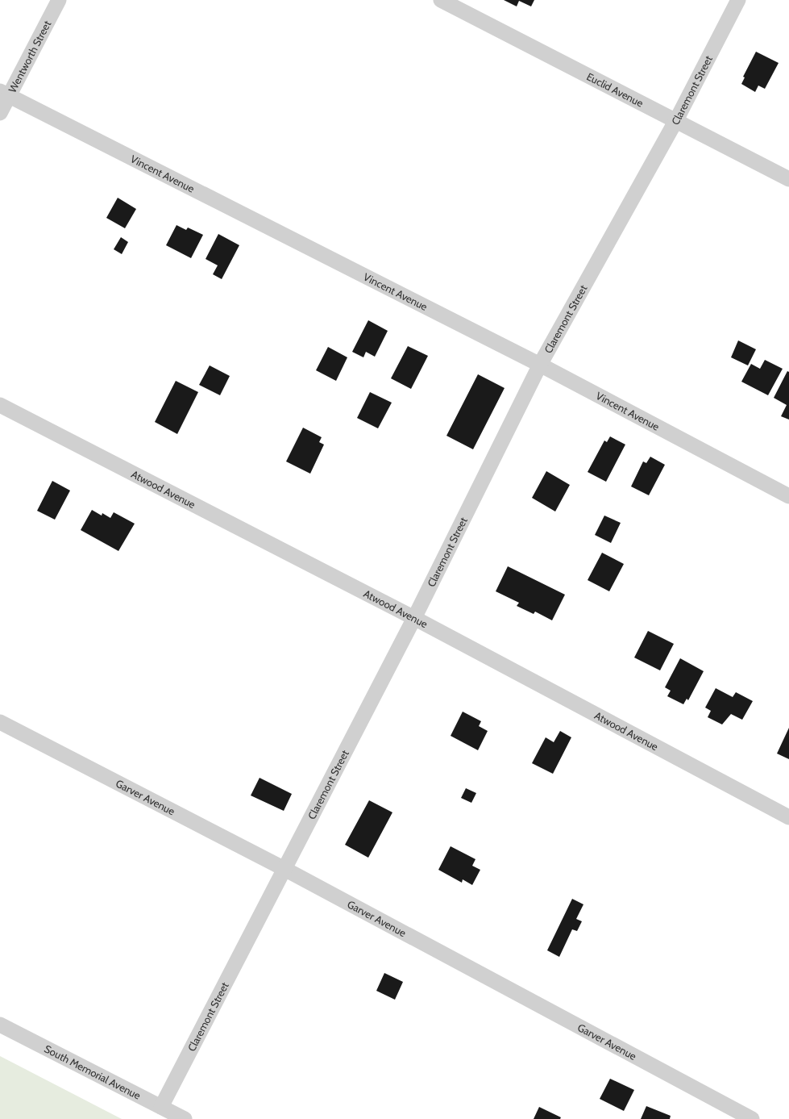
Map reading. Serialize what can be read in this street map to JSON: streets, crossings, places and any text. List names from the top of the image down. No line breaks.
{"streets":{"street":["Wentworth Street","Euclid Avenue","Claremont Street","Vincent Avenue","Atwood Avenue","Garver Avenue","South Memorial Avenue"]},"crossings":[["Wentworth Street","Vincent Avenue"],["Euclid Avenue","Claremont Street"],["Claremont Street","Vincent Avenue"],["Claremont Street","Atwood Avenue"],["Claremont Street","Garver Avenue"],["Claremont Street","South Memorial Avenue"]]}
